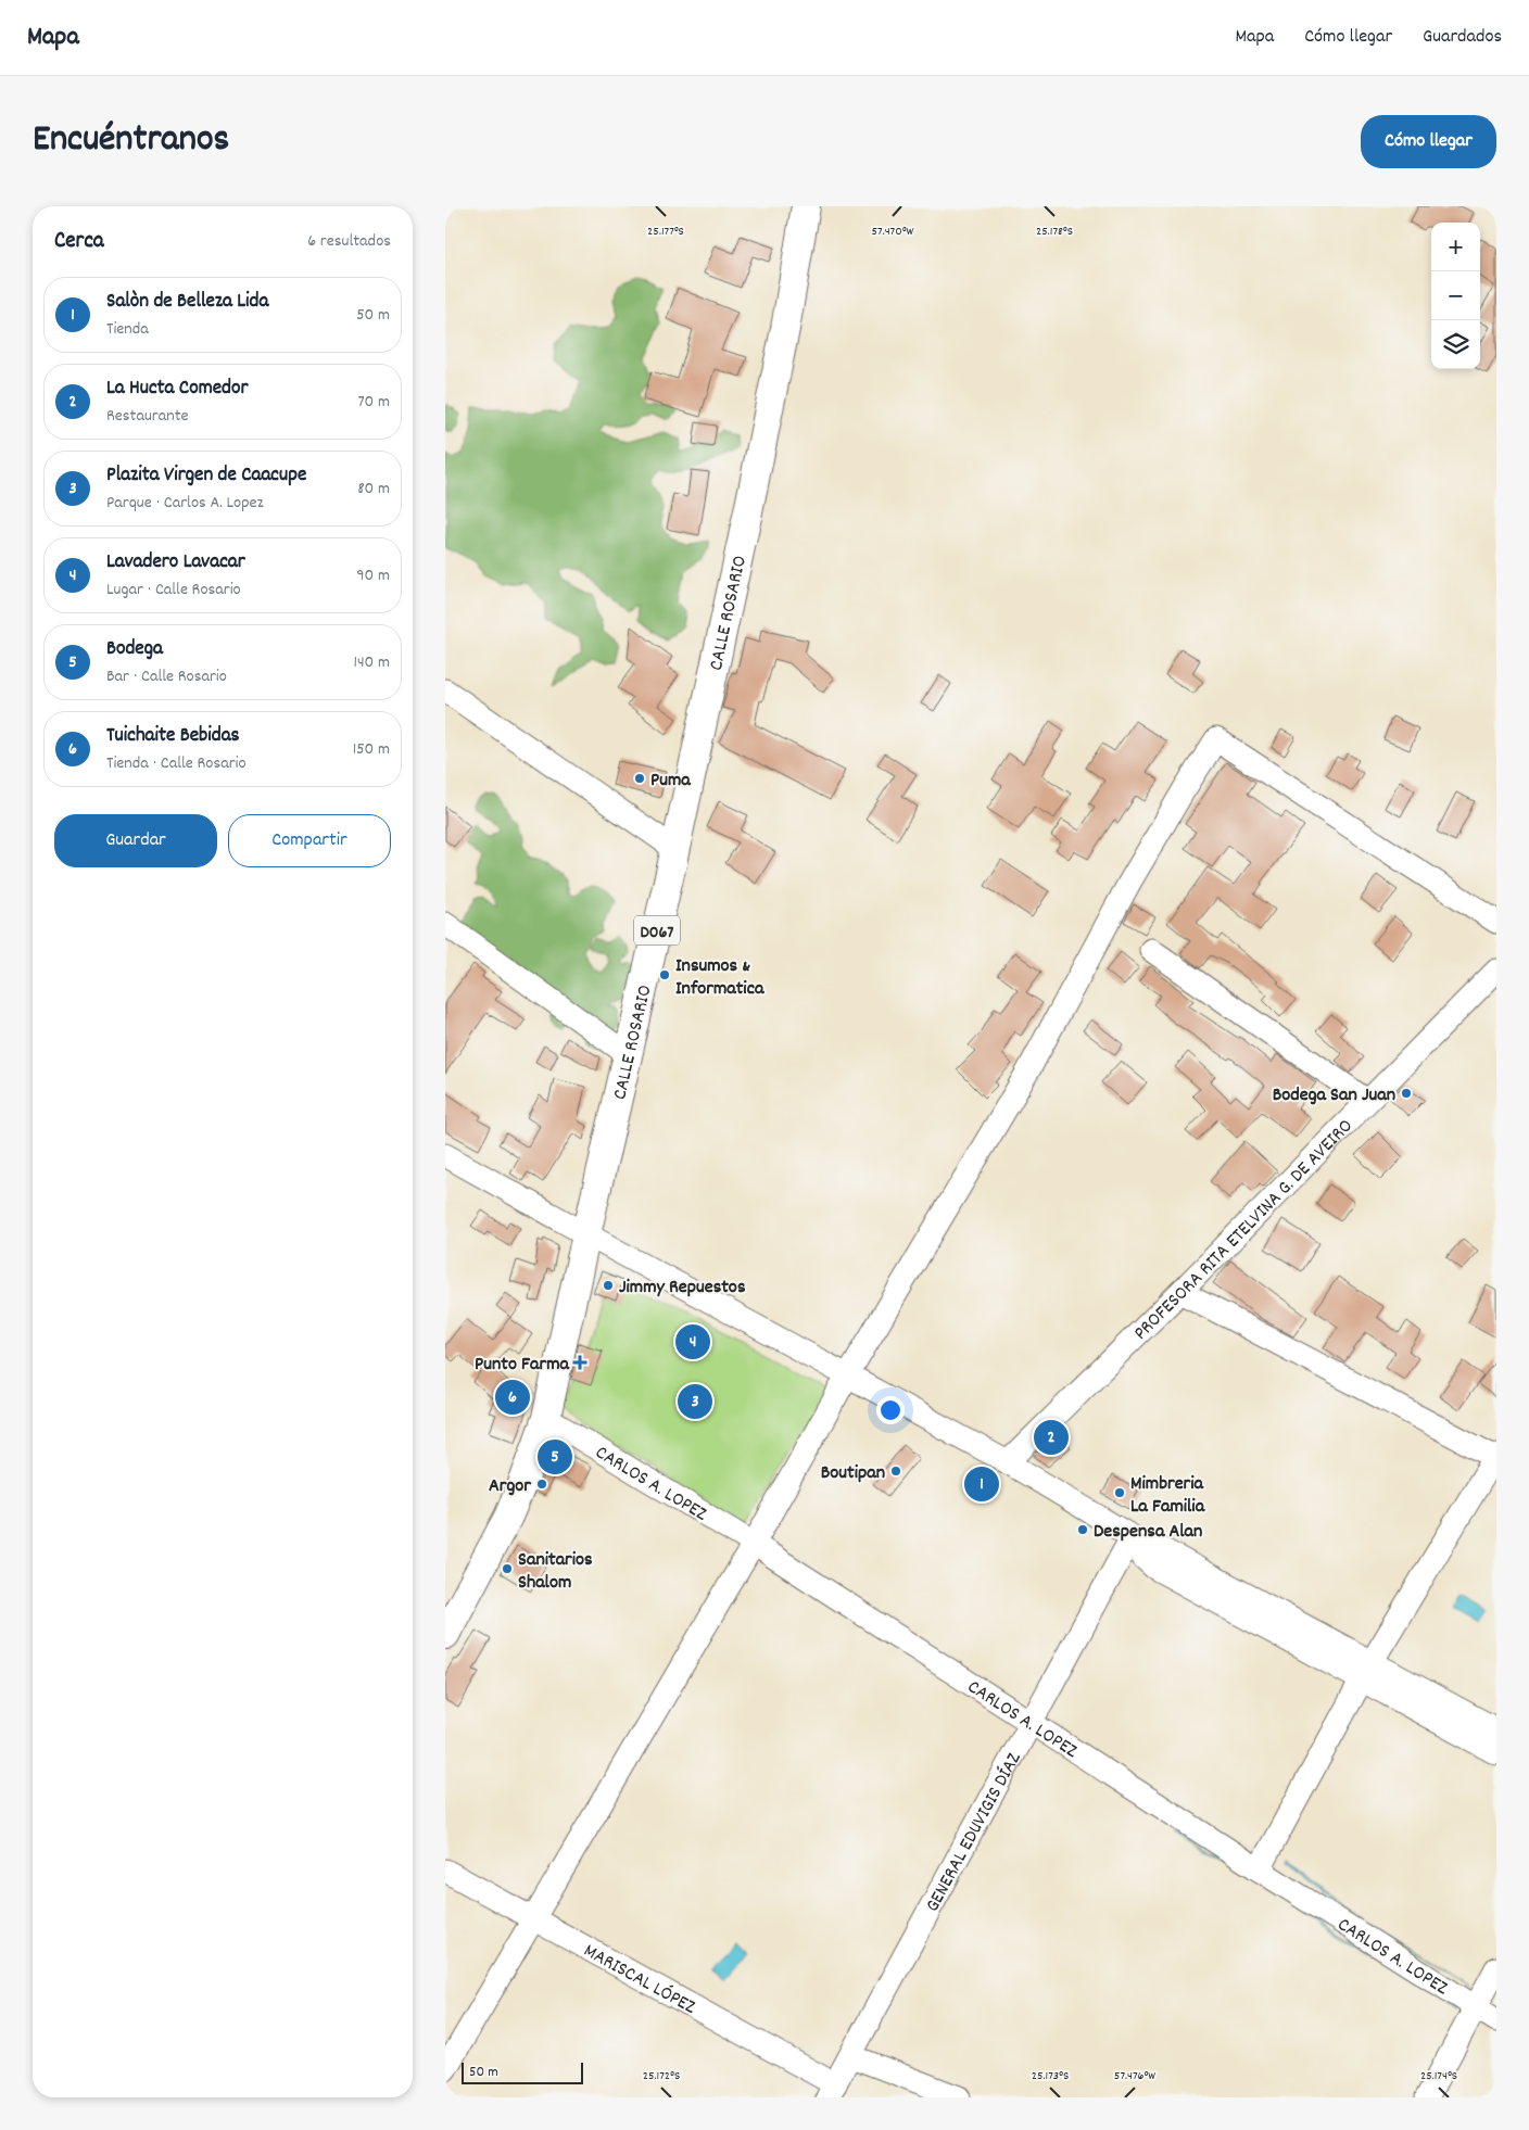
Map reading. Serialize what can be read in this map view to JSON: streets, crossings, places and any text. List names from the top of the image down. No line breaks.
{"streets":{"main road":["CALLE ROSARIO","D067"],"street":["PROFESORA RITA ETELVINA G. DE AVEIRO","CARLOS A. LOPEZ","GENERAL EDUVIGIS DÍAZ","MARISCAL LÓPEZ"]},"crossings":[["CALLE ROSARIO","CARLOS A. LOPEZ"],["CARLOS A. LOPEZ","GENERAL EDUVIGIS DÍAZ"],["GENERAL EDUVIGIS DÍAZ","MARISCAL LÓPEZ"]],"places":{"other":["Puma","Insumos & Informatica","Bodega San Juan","Jimmy Repuestos","Boutipan","Argor","Mimbreria La Familia","Despensa Alan","Sanitarios Shalom"],"health":["Punto Farma"]},"scale_bar":"50 m","page":{"header":"Mapa","nav":["Mapa","Cómo llegar","Guardados"],"title":"Encuéntranos","buttons":["Cómo llegar",["Guardar","Compartir"]],"heading":["Cerca","6 resultados"],"map_buttons":["+","−"],"list":[{"mark":"1","name":"Salòn de Belleza Lida","note":"Tienda","value":"50 m"},{"mark":"2","name":"La Hucta Comedor","note":"Restaurante","value":"70 m"},{"mark":"3","name":"Plazita Virgen de Caacupe","note":"Parque · Carlos A. Lopez","value":"80 m"},{"mark":"4","name":"Lavadero Lavacar","note":"Lugar · Calle Rosario","value":"90 m"},{"mark":"5","name":"Bodega","note":"Bar · Calle Rosario","value":"140 m"},{"mark":"6","name":"Tuichaite Bebidas","note":"Tienda · Calle Rosario","value":"150 m"}],"pins":["4","6","3","2","5","1"],"scale":"50 m"},"coordinates":["25.177°S","25.178°S","57.470°W","57.476°W","25.172°S","25.173°S","25.174°S"]}
